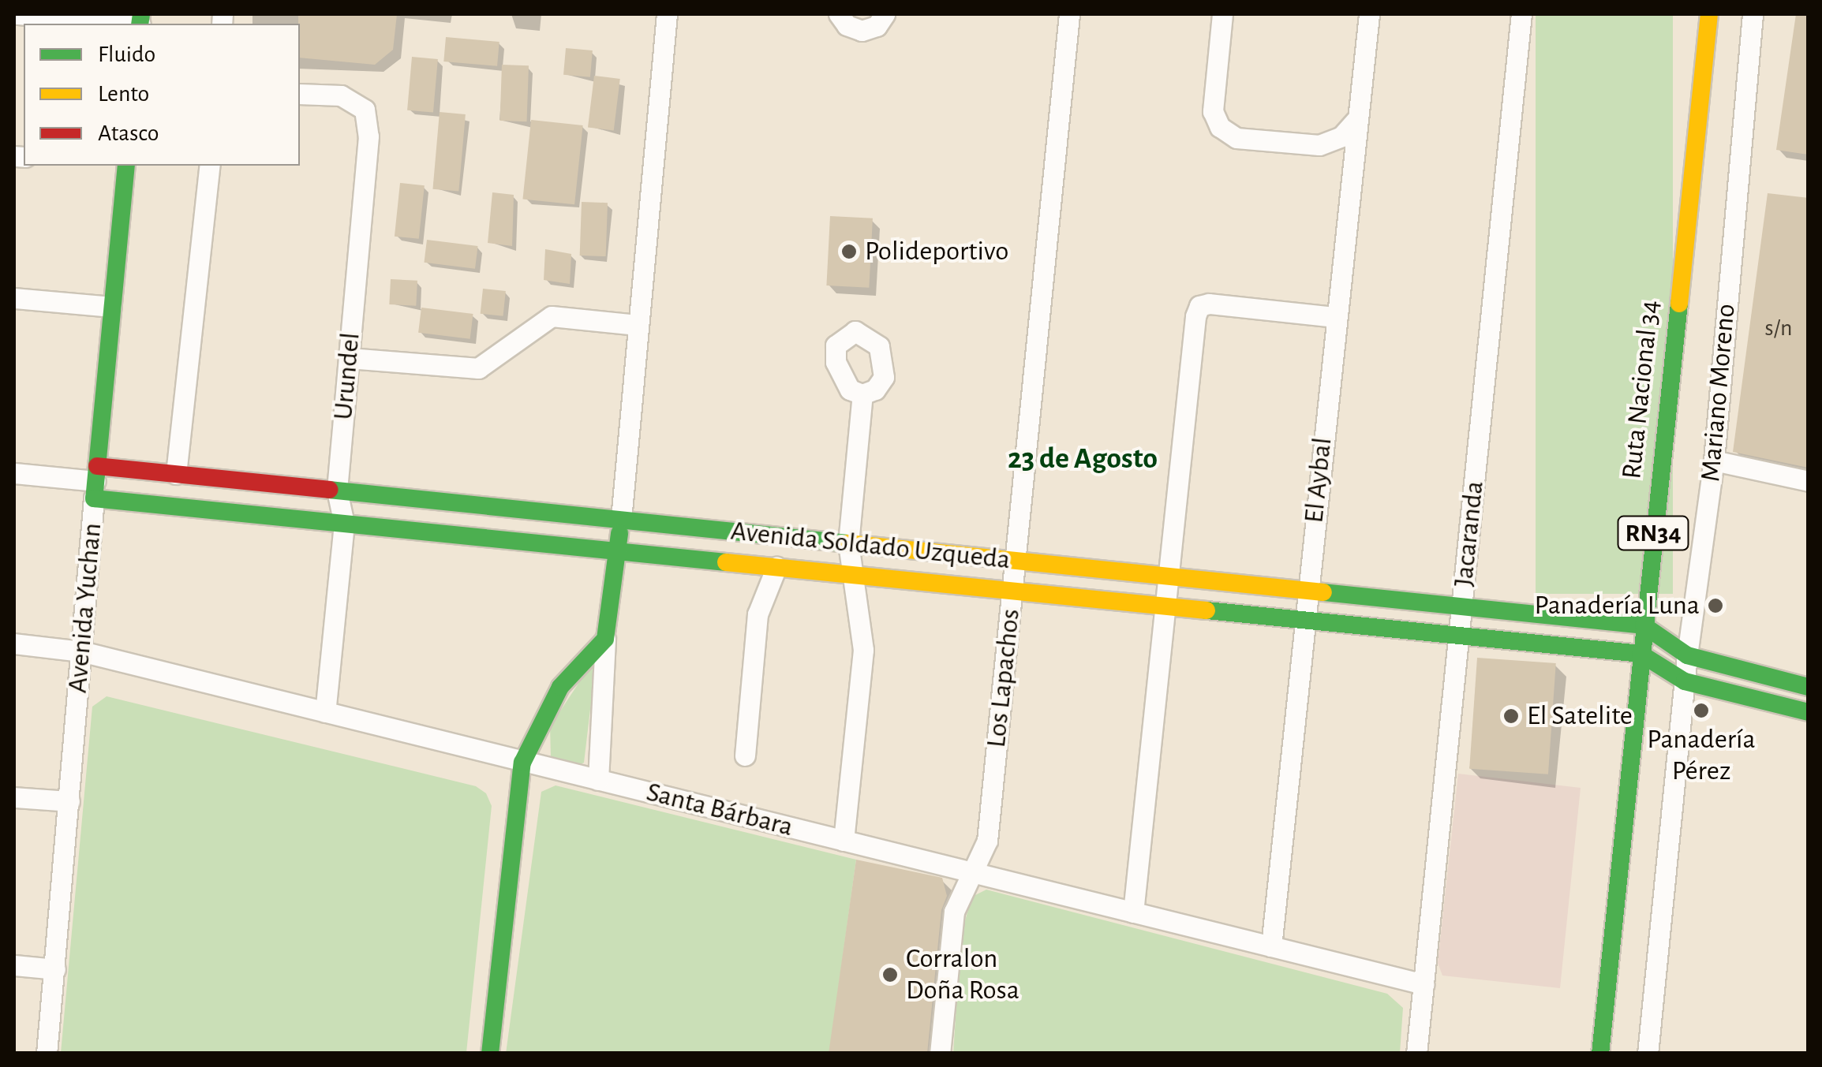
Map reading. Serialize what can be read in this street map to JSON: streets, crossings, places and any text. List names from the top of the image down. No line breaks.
{"streets":{"main road":["Ruta Nacional 34","RN34","Avenida Soldado Uzqueda","Avenida Yuchan"],"street":["Urundel","Mariano Moreno","El Aybal","Jacaranda","Los Lapachos","Santa Bárbara"]},"crossings":[["Urundel","Avenida Soldado Uzqueda"],["Urundel","Santa Bárbara"],["Ruta Nacional 34","Avenida Soldado Uzqueda"],["El Aybal","Avenida Soldado Uzqueda"],["El Aybal","Santa Bárbara"],["Jacaranda","Avenida Soldado Uzqueda"],["Jacaranda","Santa Bárbara"],["Avenida Soldado Uzqueda","Avenida Yuchan"],["Avenida Soldado Uzqueda","Los Lapachos"],["Avenida Yuchan","Santa Bárbara"],["Los Lapachos","Santa Bárbara"]],"districts":["23 de Agosto"],"places":["Polideportivo","Panadería Luna","Panadería Pérez","El Satelite","Corralon Doña Rosa"],"house_numbers":["s/n"],"legend":["Fluido","Lento","Atasco"]}
